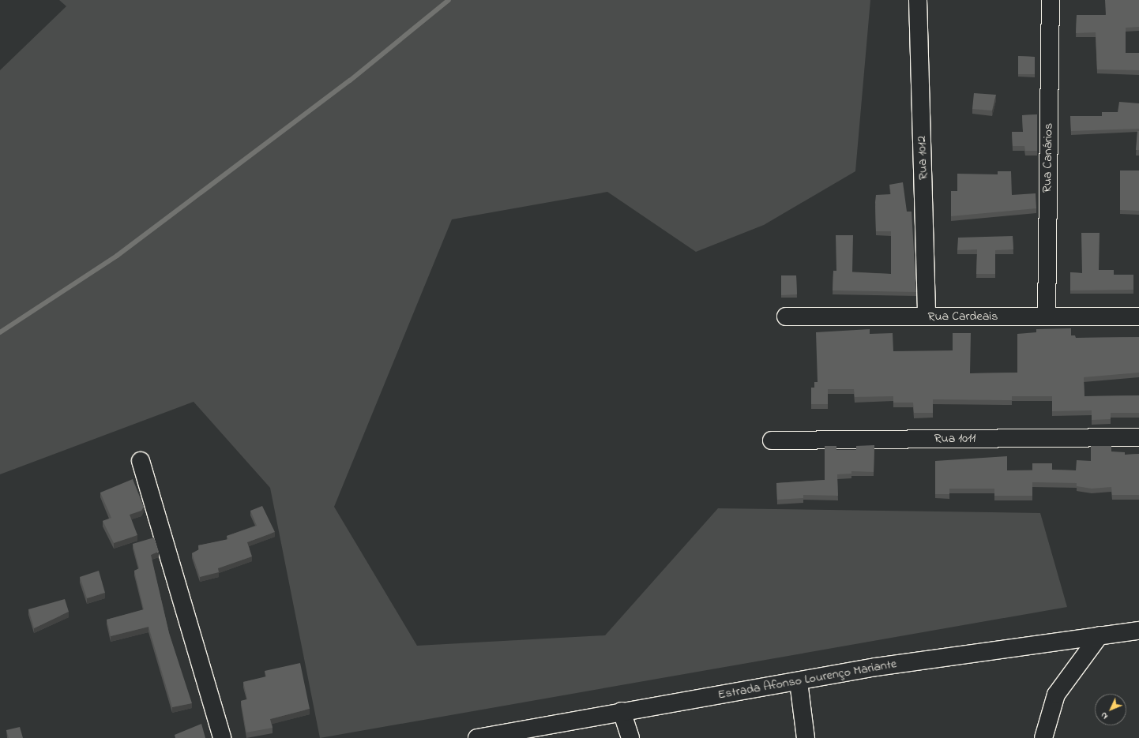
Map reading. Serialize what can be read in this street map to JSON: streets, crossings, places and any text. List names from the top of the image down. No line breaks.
{"streets":{"street":["Rua 1012","Rua Canários","Rua Cardeais","Rua 1011","Estrada Afonso Lourenço Mariante"]},"crossings":[["Rua 1012","Rua Cardeais"],["Rua Canários","Rua Cardeais"]],"north":"bottom left"}
